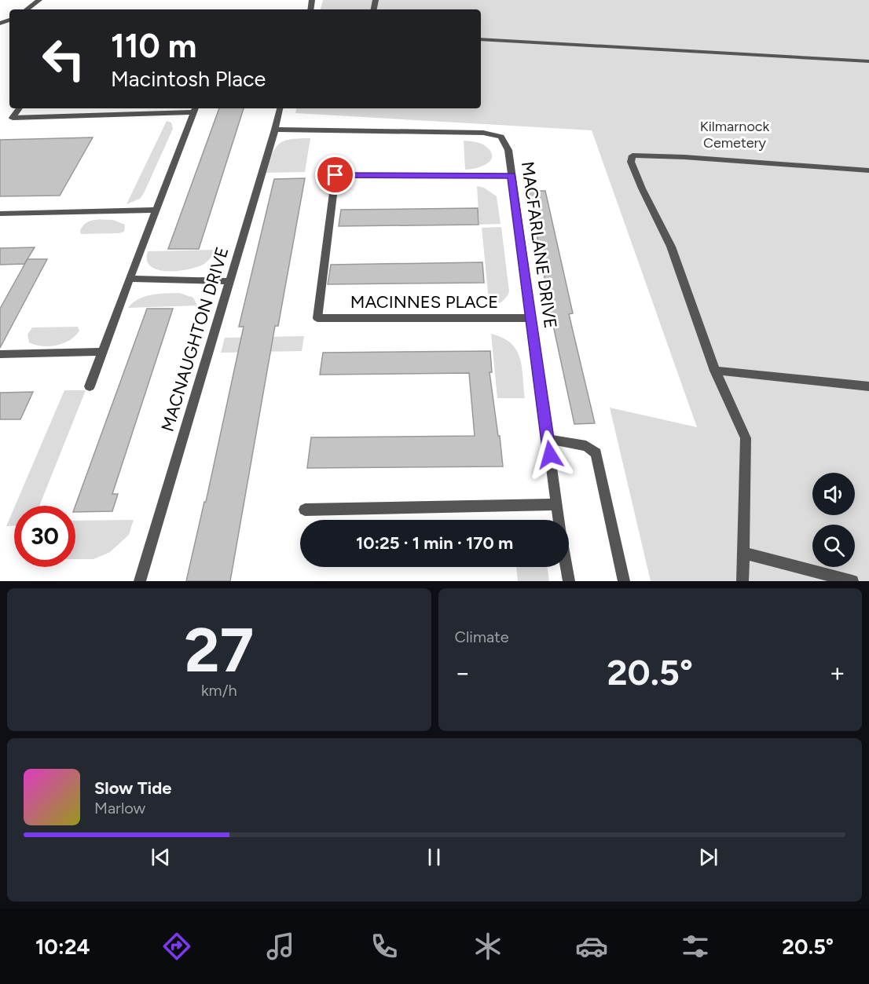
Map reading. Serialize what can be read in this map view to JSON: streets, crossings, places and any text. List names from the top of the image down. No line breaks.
{"streets":{"street":["MACFARLANE DRIVE","MACINNES PLACE","MACNAUGHTON DRIVE"]},"crossings":[["MACFARLANE DRIVE","MACINNES PLACE"],["MACFARLANE DRIVE","MACNAUGHTON DRIVE"]],"parks":["Kilmarnock Cemetery"],"page":{"turn":["110 m","Macintosh Place"],"limit":"30","trip":"10:25 · 1 min · 170 m","tile":[["27","km/h"],"Climate"],"heat":["−","20.5°","+"],"song":["Slow Tide","Marlow"],"tabs":["10:24","20.5°"]}}
